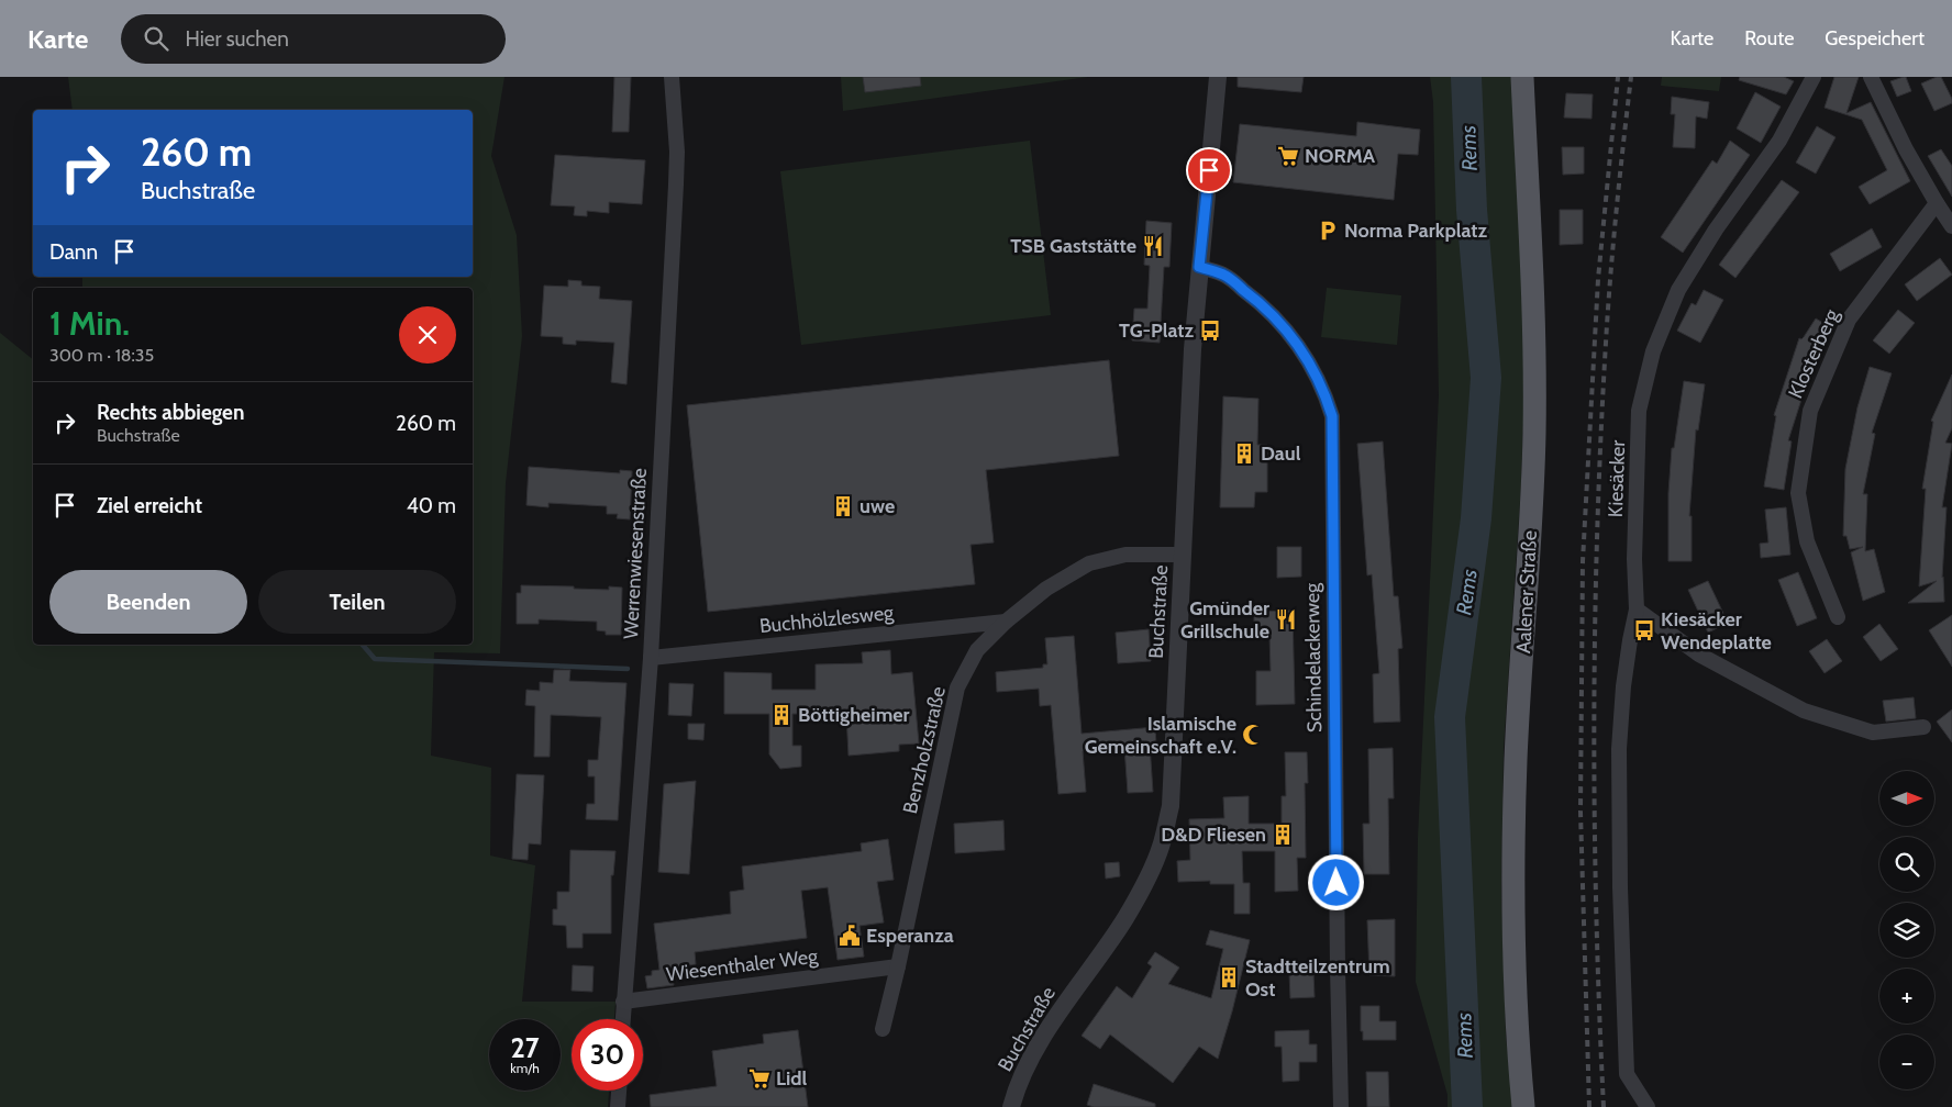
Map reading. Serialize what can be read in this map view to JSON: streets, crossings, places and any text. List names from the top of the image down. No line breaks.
{"streets":{"main road":["Aalener Straße"],"street":["Klosterberg","Kiesäcker","Werrenwiesenstraße","Buchstraße","Buchhölzlesweg","Schindelackerweg","Benzholzstraße","Wiesenthaler Weg"]},"crossings":[["Werrenwiesenstraße","Buchhölzlesweg"],["Werrenwiesenstraße","Wiesenthaler Weg"],["Buchstraße","Schindelackerweg"],["Buchstraße","Benzholzstraße"],["Buchhölzlesweg","Benzholzstraße"],["Benzholzstraße","Wiesenthaler Weg"]],"water":["Rems"],"places":{"supermarket":["NORMA","Lidl"],"parking":["Norma Parkplatz"],"restaurant":["TSB Gaststätte","Gmünder Grillschule"],"bus stop":["TG-Platz","Kiesäcker Wendeplatte"],"building":["Daul","uwe","Böttigheimer","D&D Fliesen","Stadtteilzentrum Ost"],"mosque":["Islamische Gemeinschaft e.V."],"public building":["Esperanza"]},"north":"right","page":{"header":"Karte","search":"Hier suchen","nav":["Karte","Route","Gespeichert"],"turn":["260 m","Buchstraße"],"then":"Dann","heading":["1 Min.","300 m · 18:35"],"list":[{"name":"Rechts abbiegen","note":"Buchstraße","value":"260 m"},{"name":"Ziel erreicht","value":"40 m"}],"buttons":["Beenden","Teilen"],"map_buttons":["+","−"],"speed":"27 km/h","limit":"30"}}
